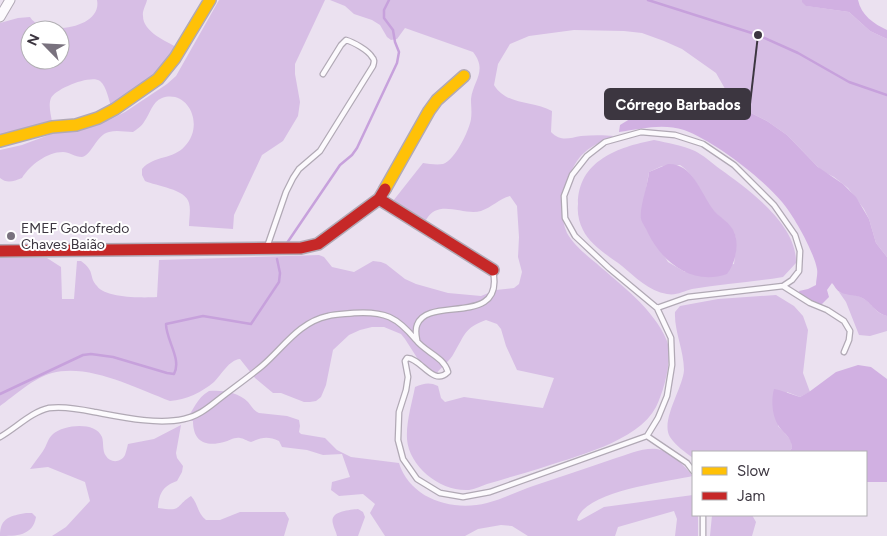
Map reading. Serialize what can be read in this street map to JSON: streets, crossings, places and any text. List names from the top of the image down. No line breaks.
{"places":["Córrego Barbados","EMEF Godofredo Chaves Baião"],"legend":["Slow","Jam"],"north":"top left"}
